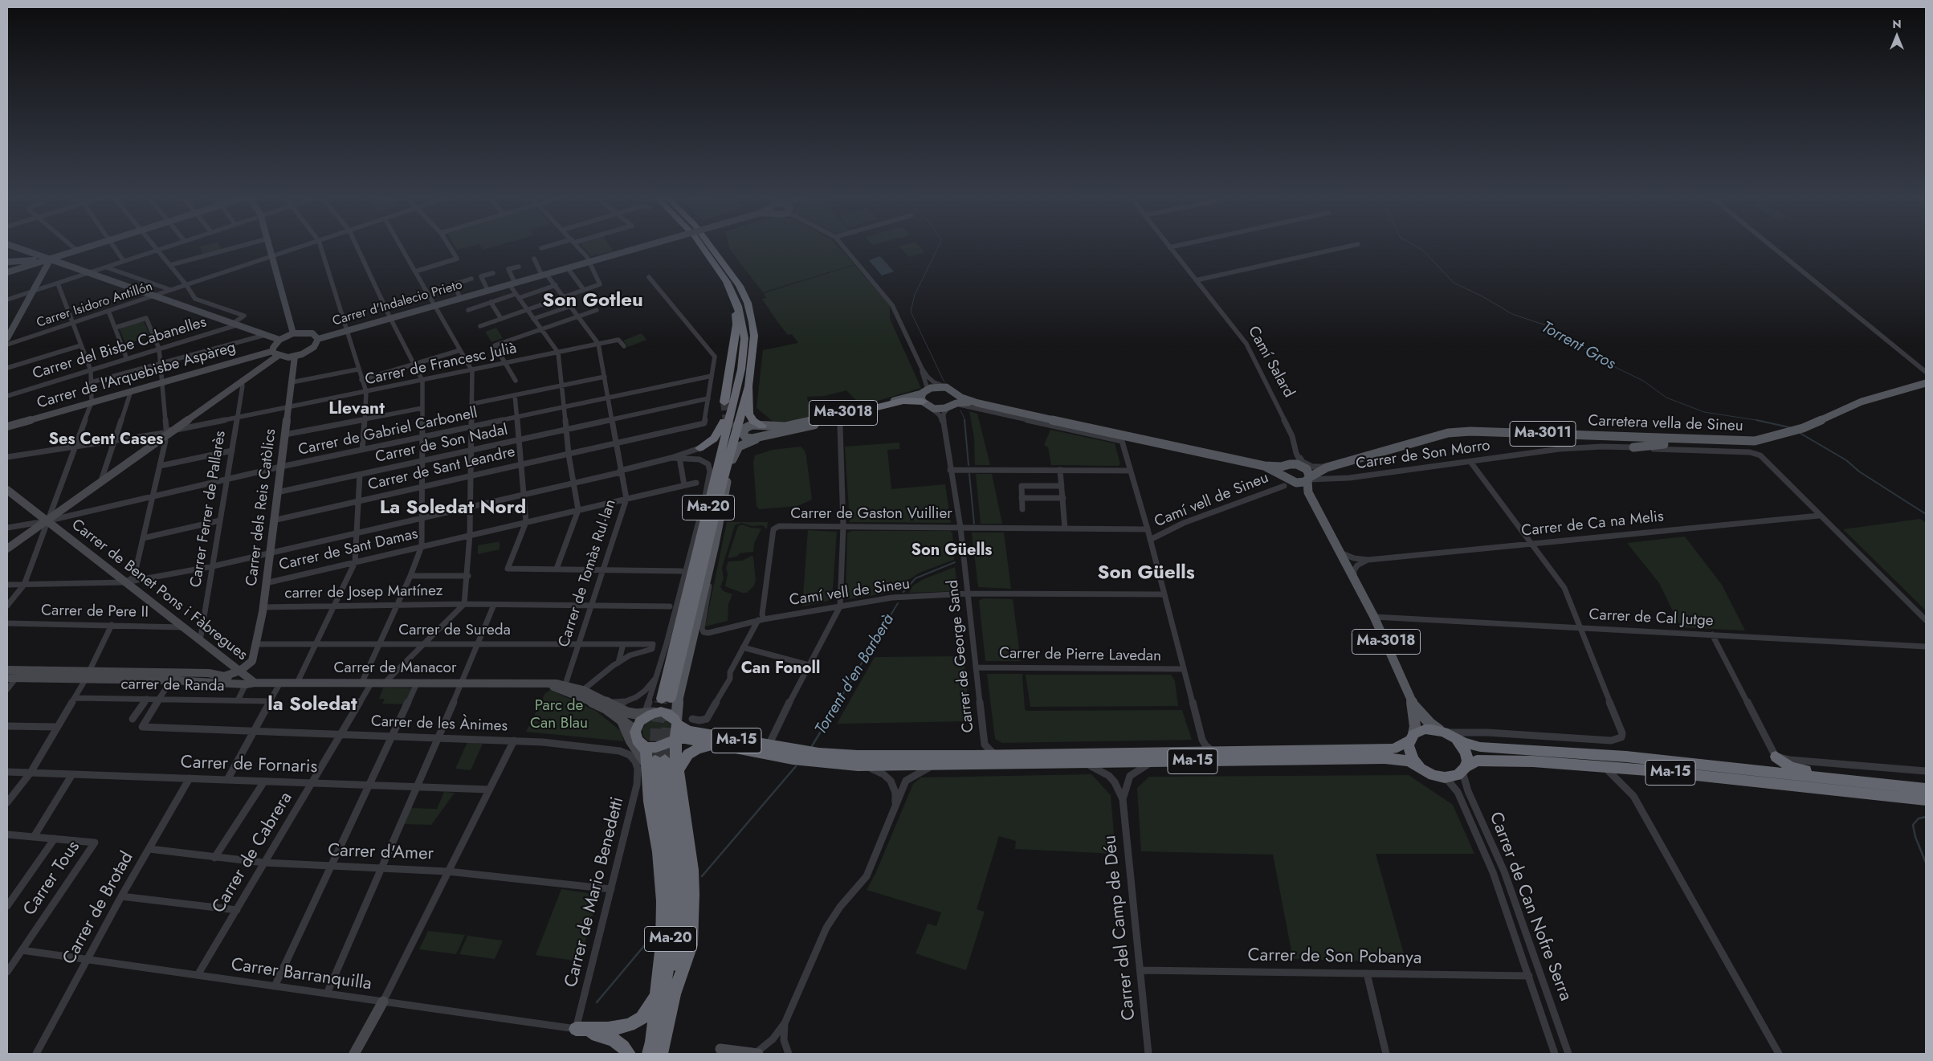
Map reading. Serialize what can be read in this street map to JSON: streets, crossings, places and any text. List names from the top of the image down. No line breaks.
{"streets":{"highway":["Ma-20","Ma-15"],"main road":["Ma-3018","Carretera vella de Sineu","Ma-3011"],"street":["Carrer d'Indalecio Prieto","Carrer Isidoro Antillón","Carrer del Bisbe Cabanelles","Camí Salard","Carrer de Francesc Julià","Carrer de l'Arquebisbe Aspàreg","Carrer de Gabriel Carbonell","Carrer de Son Nadal","Carrer de Son Morro","Carrer de Sant Leandre","Camí vell de Sineu","Carrer dels Reis Catòlics","Carrer Ferrer de Pallarès","Carrer de Gaston Vuillier","Carrer de Ca na Melis","Carrer de Sant Damas","Carrer de Tomàs Rul·lan","Carrer de Benet Pons i Fàbregues","carrer de Josep Martínez","Carrer de Pere II","Carrer de Cal Jutge","Carrer de Sureda","Carrer de Pierre Lavedan","Carrer de George Sand","Carrer de Manacor","carrer de Randa","Carrer de les Ànimes","Carrer de Fornaris","Carrer de Cabrera","Carrer d'Amer","Carrer Tous","Carrer de Mario Benedetti","Carrer de Can Nofre Serra","Carrer de Brotad","Carrer del Camp de Déu","Carrer de Son Pobanya","Carrer Barranquilla"]},"crossings":[["Camí Salard","Ma-3018"],["Camí Salard","Carretera vella de Sineu"],["Carrer de Francesc Julià","Carrer dels Reis Catòlics"],["Carrer de Francesc Julià","Carrer Ferrer de Pallarès"],["Carrer de l'Arquebisbe Aspàreg","Carrer dels Reis Catòlics"],["Ma-3018","Carretera vella de Sineu"],["Ma-3018","Carrer de Son Morro"],["Ma-3018","Carrer de Ca na Melis"],["Ma-3018","Carrer de Cal Jutge"],["Ma-3018","Ma-15"],["Ma-3018","Carrer de Can Nofre Serra"],["Carretera vella de Sineu","Carrer de Son Morro"],["Carrer de Gabriel Carbonell","Carrer dels Reis Catòlics"],["Carrer de Gabriel Carbonell","Carrer Ferrer de Pallarès"],["Carrer de Gabriel Carbonell","Carrer de Benet Pons i Fàbregues"],["Carrer de Son Nadal","Carrer de Sant Leandre"],["Carrer de Son Nadal","Carrer dels Reis Catòlics"],["Carrer de Son Nadal","Carrer de Tomàs Rul·lan"],["Carrer de Son Morro","Carrer de Ca na Melis"],["Carrer de Sant Leandre","Carrer dels Reis Catòlics"],["Carrer de Sant Leandre","Carrer de Tomàs Rul·lan"],["Camí vell de Sineu","Carrer de Gaston Vuillier"],["Camí vell de Sineu","Carrer de George Sand"],["Carrer dels Reis Catòlics","Carrer de Sant Damas"],["Carrer dels Reis Catòlics","Carrer de Benet Pons i Fàbregues"],["Carrer dels Reis Catòlics","carrer de Josep Martínez"],["Carrer dels Reis Catòlics","Carrer de Sureda"],["Carrer dels Reis Catòlics","Carrer de Manacor"],["Carrer Ferrer de Pallarès","Carrer de Benet Pons i Fàbregues"],["Carrer de Gaston Vuillier","Carrer de George Sand"],["Carrer de Sant Damas","Carrer de Tomàs Rul·lan"],["Carrer de Sant Damas","Carrer de Cabrera"],["Carrer de Tomàs Rul·lan","Carrer de Sureda"],["Carrer de Tomàs Rul·lan","Carrer de Manacor"],["Carrer de Benet Pons i Fàbregues","Carrer de Pere II"],["Carrer de Benet Pons i Fàbregues","Carrer de Manacor"],["carrer de Josep Martínez","Carrer de Cabrera"],["Carrer de Sureda","Carrer de Cabrera"],["Carrer de Pierre Lavedan","Carrer de George Sand"],["Carrer de George Sand","Ma-15"],["Carrer de Manacor","Ma-15"],["Carrer de Manacor","Carrer de Cabrera"],["carrer de Randa","Carrer de les Ànimes"],["Carrer de les Ànimes","Carrer de Cabrera"],["Carrer de les Ànimes","Carrer de Mario Benedetti"],["Ma-15","Carrer de Can Nofre Serra"],["Carrer de Fornaris","Carrer de Cabrera"],["Carrer de Fornaris","Carrer de Brotad"],["Carrer de Cabrera","Carrer d'Amer"],["Carrer de Cabrera","Carrer Barranquilla"],["Carrer d'Amer","Carrer de Mario Benedetti"],["Carrer d'Amer","Carrer de Brotad"],["Carrer Tous","Carrer Barranquilla"],["Carrer de Mario Benedetti","Carrer Barranquilla"],["Carrer de Can Nofre Serra","Carrer de Son Pobanya"],["Carrer de Brotad","Carrer Barranquilla"],["Carrer del Camp de Déu","Carrer de Son Pobanya"]],"districts":["Son Gotleu","Llevant","Ses Cent Cases","La Soledat Nord","Son Güells","Son Güells","Can Fonoll","la Soledat"],"water":["Torrent Gros","Torrent d'en Barberà"],"parks":["Parc de Can Blau"],"north":"top"}
